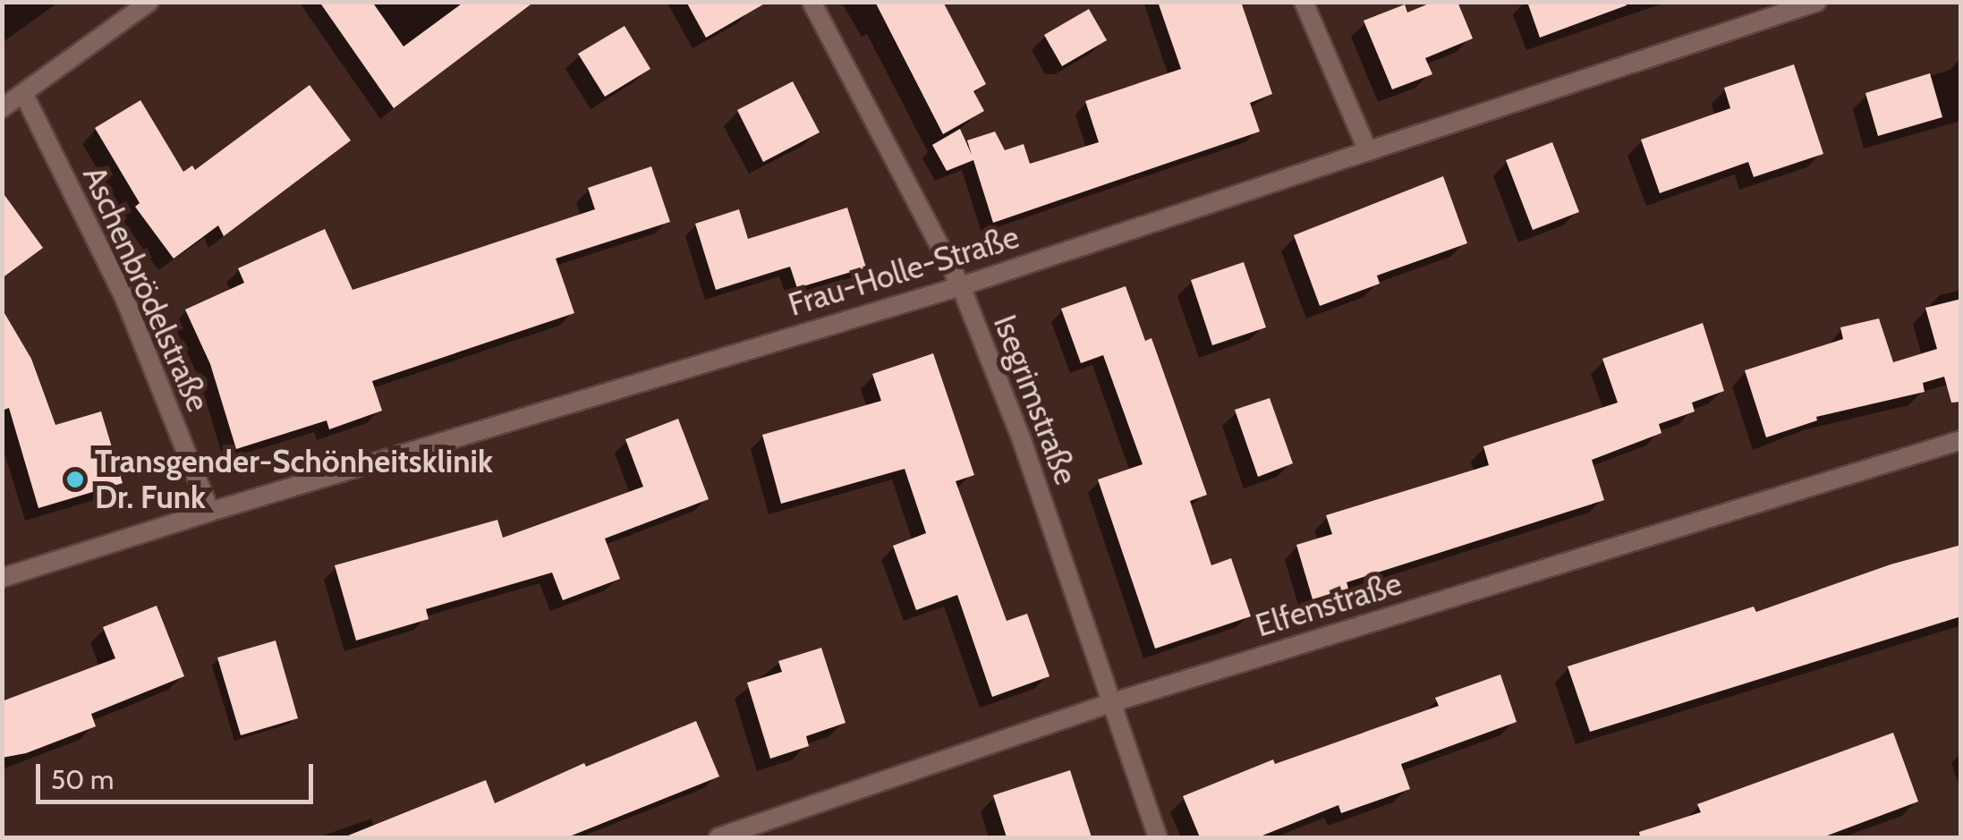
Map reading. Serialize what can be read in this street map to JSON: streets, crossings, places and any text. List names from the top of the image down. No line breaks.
{"streets":{"street":["Frau-Holle-Straße","Aschenbrödelstraße","Isegrimstraße","Elfenstraße"]},"crossings":[["Frau-Holle-Straße","Aschenbrödelstraße"],["Frau-Holle-Straße","Isegrimstraße"],["Isegrimstraße","Elfenstraße"]],"places":["Transgender-Schönheitsklinik Dr. Funk"],"scale_bar":"50 m"}
